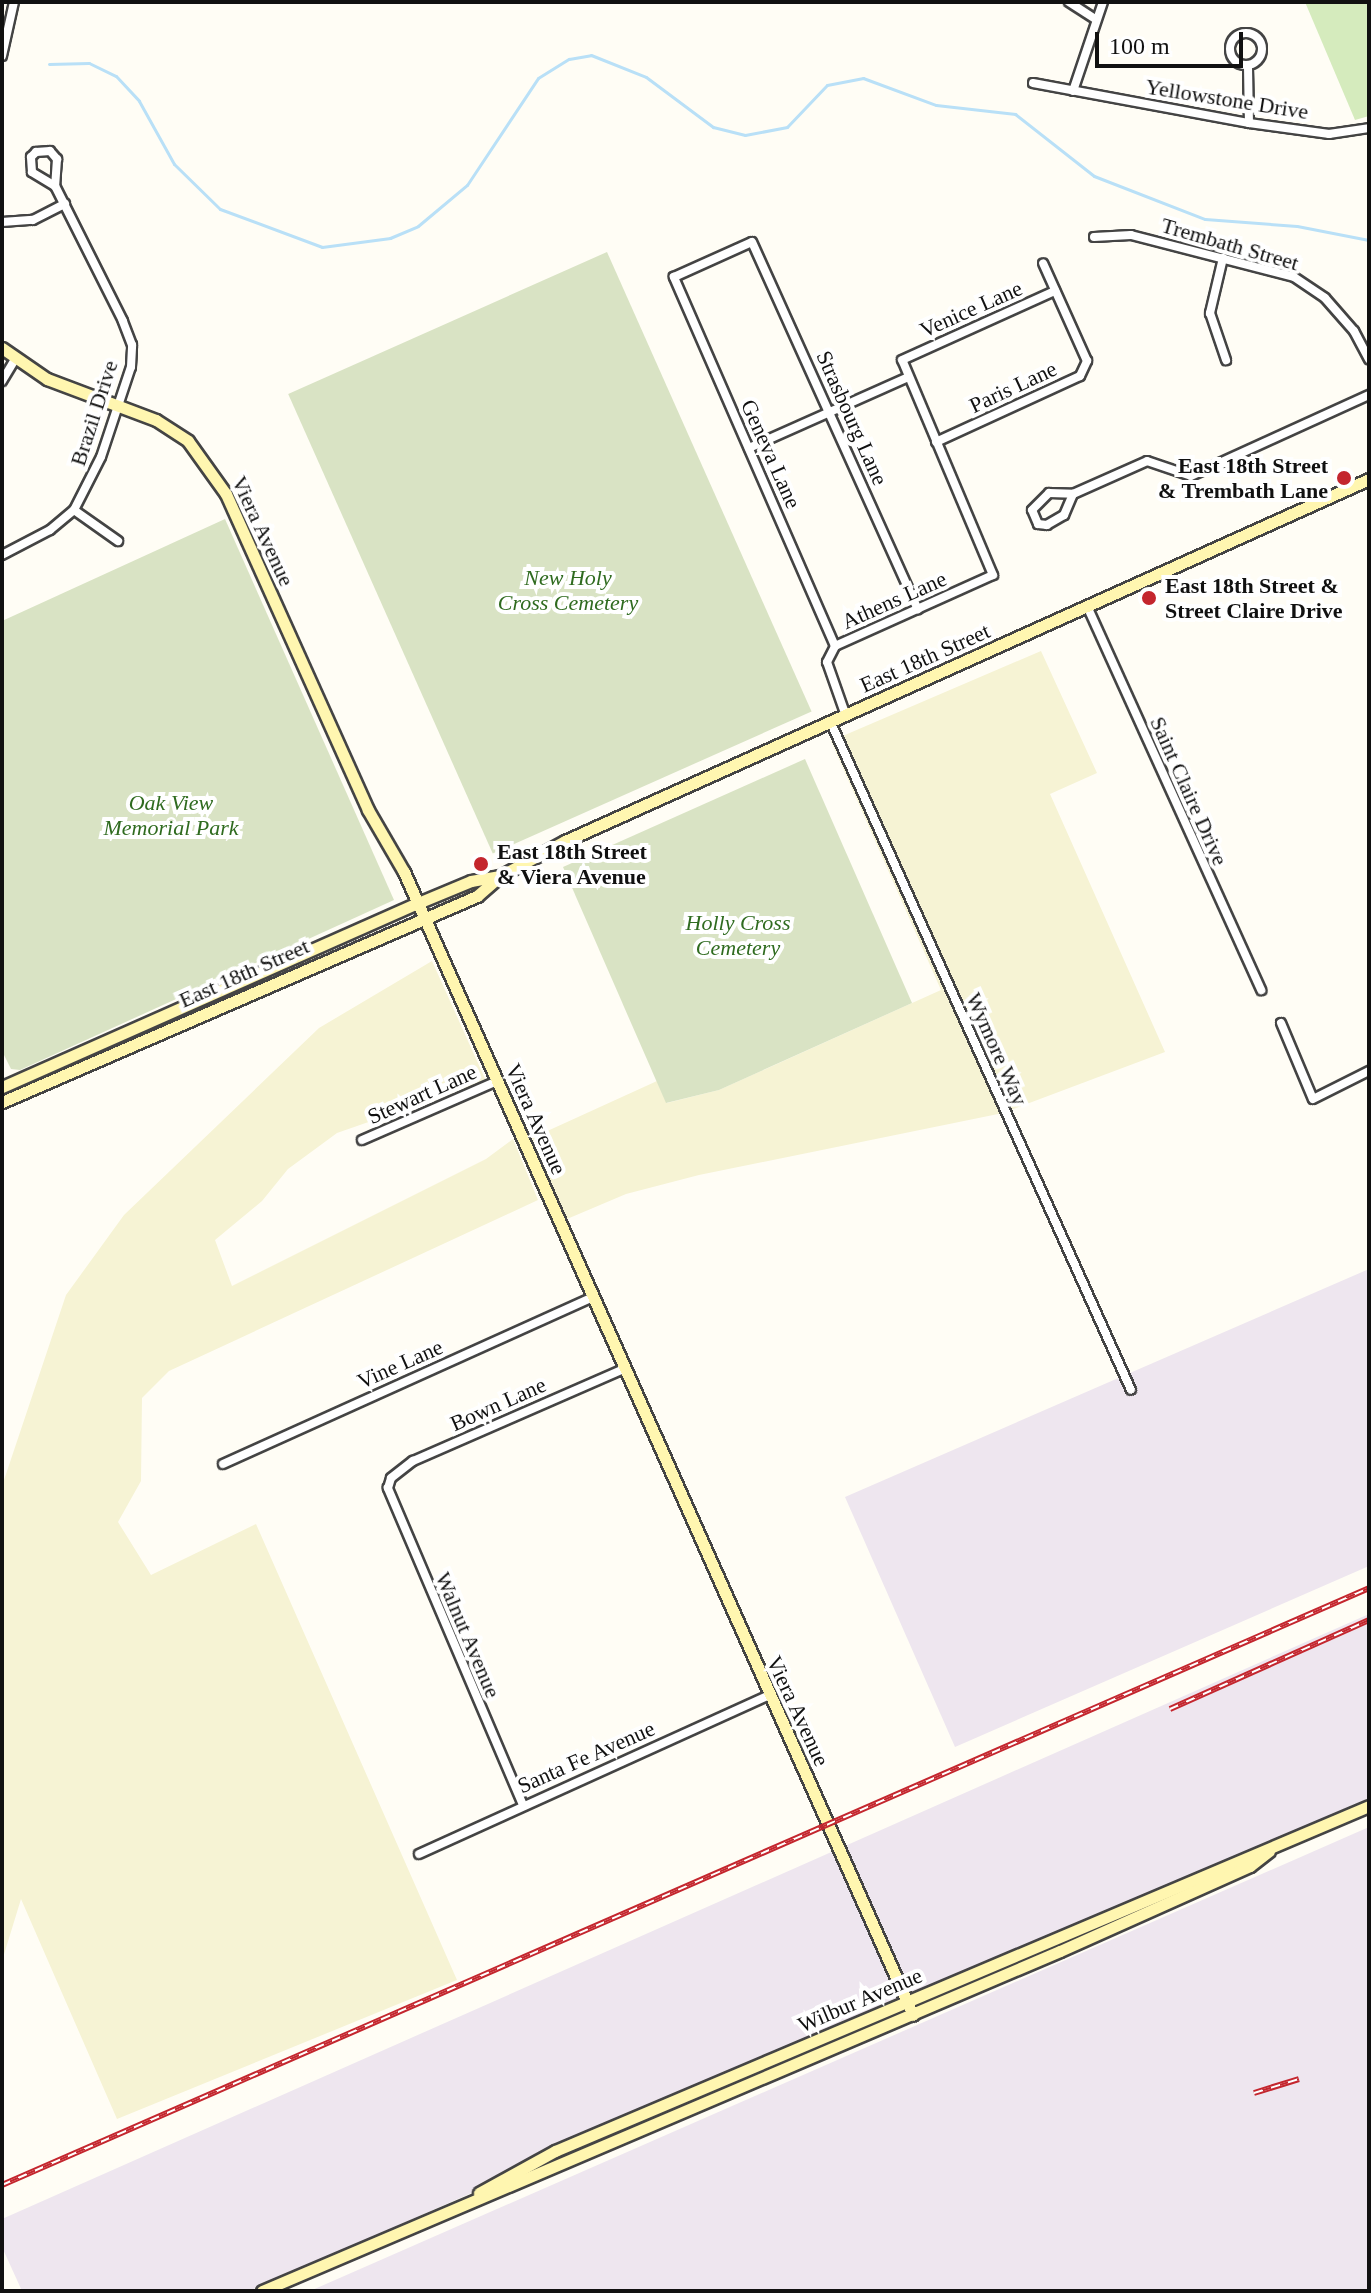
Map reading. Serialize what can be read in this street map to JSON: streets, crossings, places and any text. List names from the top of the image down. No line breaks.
{"streets":{"main road":["Viera Avenue","East 18th Street","Wilbur Avenue"],"street":["Yellowstone Drive","Trembath Street","Venice Lane","Paris Lane","Brazil Drive","Strasbourg Lane","Geneva Lane","Athens Lane","Saint Claire Drive","Wymore Way","Stewart Lane","Vine Lane","Bown Lane","Walnut Avenue","Santa Fe Avenue"]},"crossings":[["Venice Lane","Paris Lane"],["Paris Lane","Athens Lane"],["Brazil Drive","Viera Avenue"],["Strasbourg Lane","Geneva Lane"],["Strasbourg Lane","Athens Lane"],["Geneva Lane","Athens Lane"],["Viera Avenue","East 18th Street"],["Viera Avenue","Stewart Lane"],["Viera Avenue","Vine Lane"],["Viera Avenue","Bown Lane"],["Viera Avenue","Santa Fe Avenue"],["Viera Avenue","Wilbur Avenue"],["Athens Lane","East 18th Street"],["East 18th Street","Saint Claire Drive"],["East 18th Street","Wymore Way"],["Bown Lane","Walnut Avenue"],["Walnut Avenue","Santa Fe Avenue"]],"parks":["New Holy Cross Cemetery","Oak View Memorial Park","Holly Cross Cemetery"],"places":["East 18th Street & Trembath Lane","East 18th Street & Street Claire Drive","East 18th Street & Viera Avenue"],"scale_bar":"100 m"}
